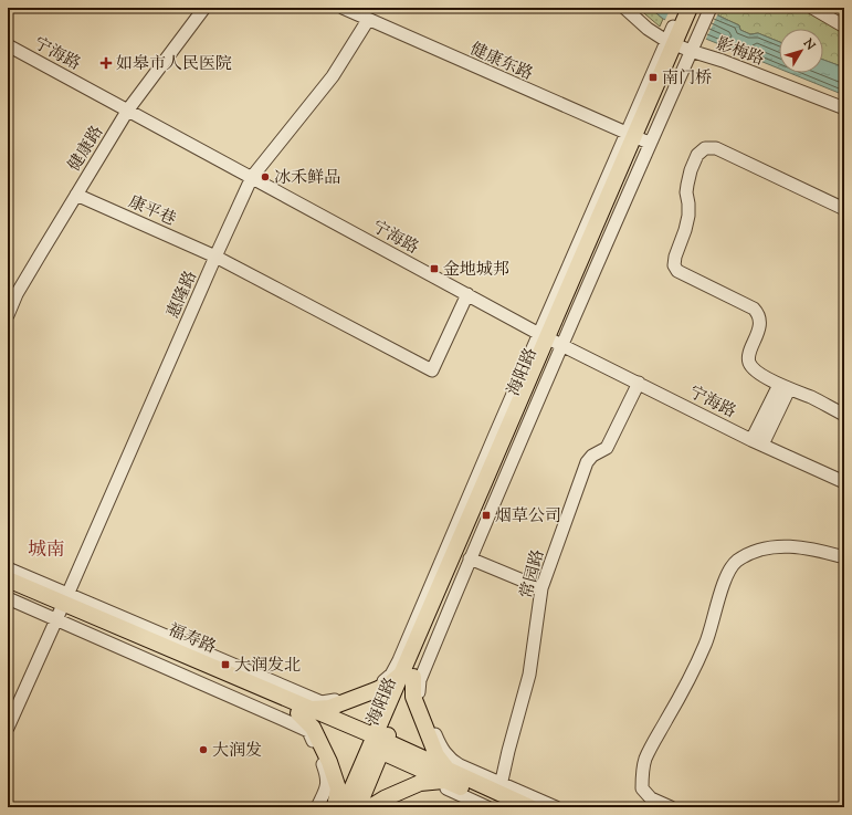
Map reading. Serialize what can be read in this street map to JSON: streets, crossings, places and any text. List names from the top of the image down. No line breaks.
{"streets":{"main road":["海阳路","福寿路"],"street":["影梅路","宁海路","健康东路","健康路","康平巷","惠隆路","常园路"]},"crossings":[["影梅路","海阳路"],["宁海路","健康路"],["宁海路","康平巷"],["宁海路","惠隆路"],["宁海路","海阳路"],["宁海路","常园路"],["健康东路","惠隆路"],["健康东路","海阳路"],["健康路","康平巷"],["康平巷","惠隆路"],["惠隆路","福寿路"],["海阳路","福寿路"],["常园路","福寿路"]],"districts":["城南"],"places":{"health":["如皋市人民医院"],"transit":["南门桥","金地城邦","烟草公司","大润发北"],"other":["冰禾鲜品","大润发"]},"north":"top right"}
